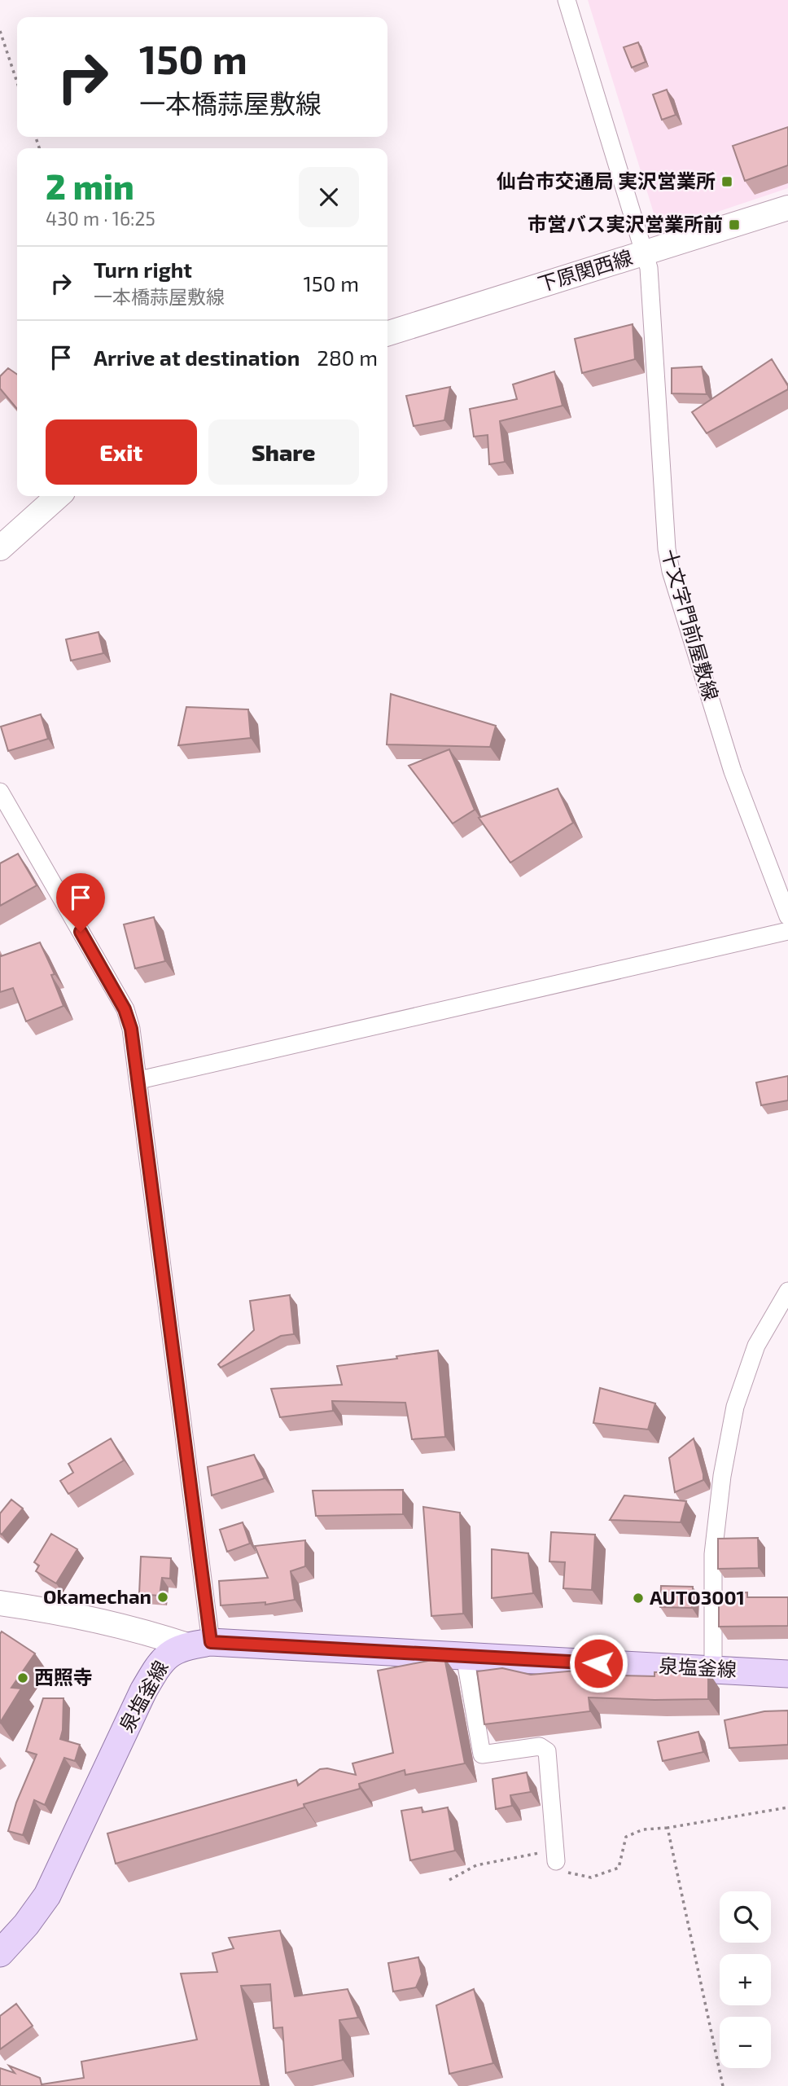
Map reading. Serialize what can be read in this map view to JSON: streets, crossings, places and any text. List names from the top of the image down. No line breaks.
{"streets":{"main road":["泉塩釜線"],"street":["下原関西線","十文字門前屋敷線"]},"crossings":[["下原関西線","十文字門前屋敷線"]],"places":{"transit":["仙台市交通局 実沢営業所","市営バス実沢営業所前"],"other":["Okamechan","AUTO3001","西照寺"]},"page":{"turn":["150 m","一本橋蒜屋敷線"],"heading":["2 min","430 m · 16:25"],"list":[{"name":"Turn right","note":"一本橋蒜屋敷線","value":"150 m"},{"name":"Arrive at destination","value":"280 m"}],"buttons":["Exit","Share"],"map_buttons":["+","−"]}}
